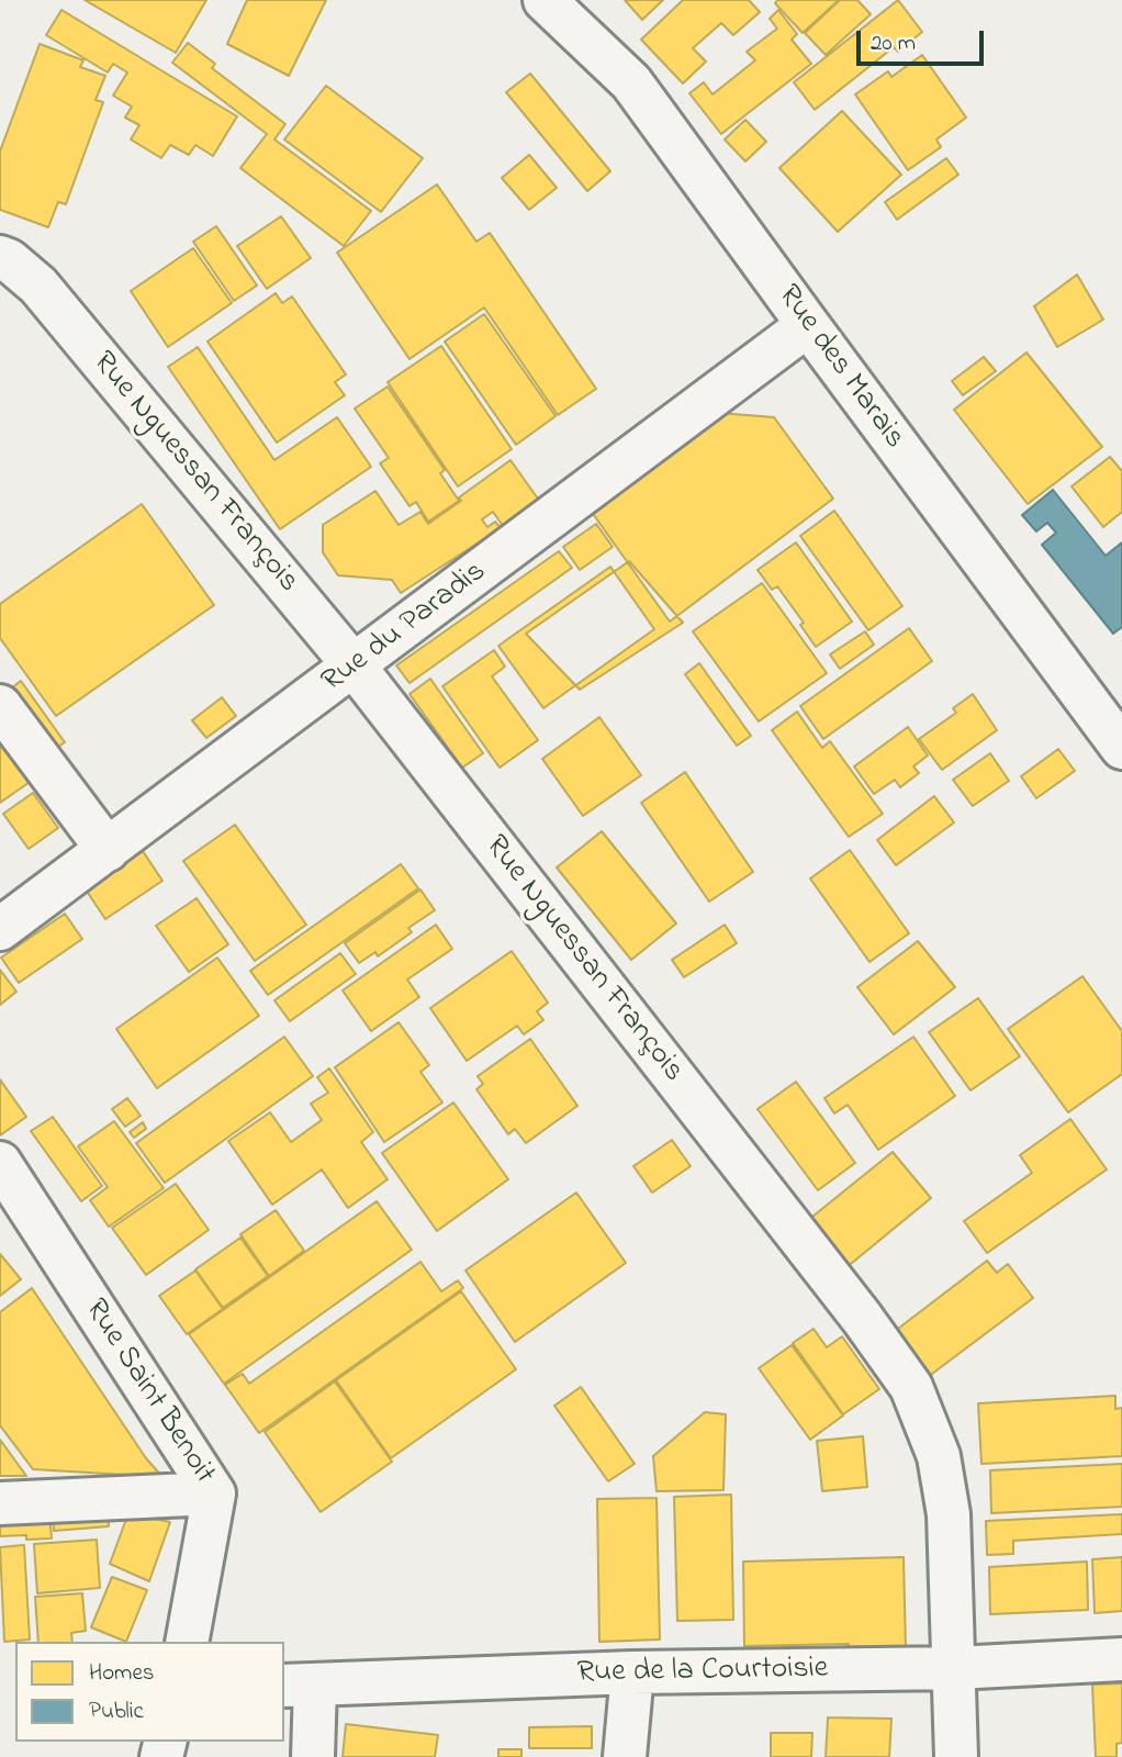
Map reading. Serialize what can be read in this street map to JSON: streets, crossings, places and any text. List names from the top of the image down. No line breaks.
{"streets":{"street":["Rue des Marais","Rue Nguessan François","Rue du Paradis","Rue Saint Benoit","Rue de la Courtoisie"]},"crossings":[["Rue des Marais","Rue du Paradis"],["Rue Nguessan François","Rue du Paradis"],["Rue Nguessan François","Rue de la Courtoisie"]],"legend":["Homes","Public"],"scale_bar":"20 m"}
